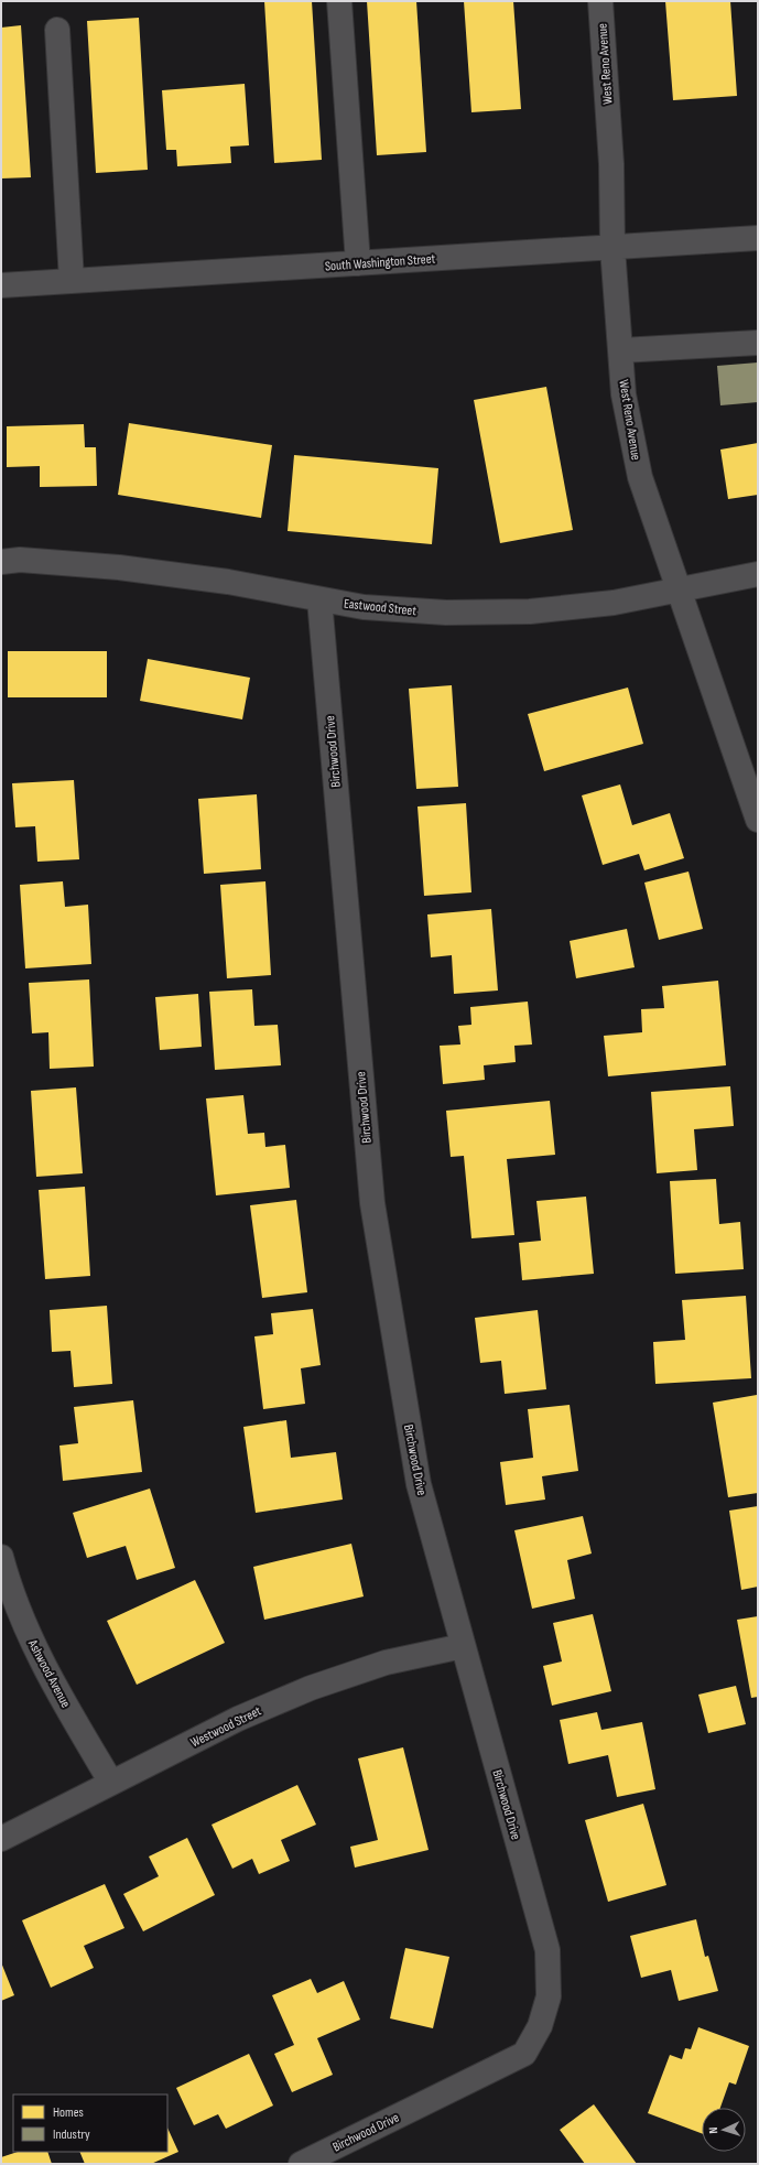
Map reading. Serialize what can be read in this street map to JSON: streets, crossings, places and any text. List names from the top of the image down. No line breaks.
{"streets":{"street":["West Reno Avenue","South Washington Street","Eastwood Street","Birchwood Drive","Ashwood Avenue","Westwood Street"]},"crossings":[["West Reno Avenue","South Washington Street"],["West Reno Avenue","Eastwood Street"],["Eastwood Street","Birchwood Drive"],["Birchwood Drive","Westwood Street"],["Ashwood Avenue","Westwood Street"]],"legend":["Homes","Industry"],"north":"left"}
